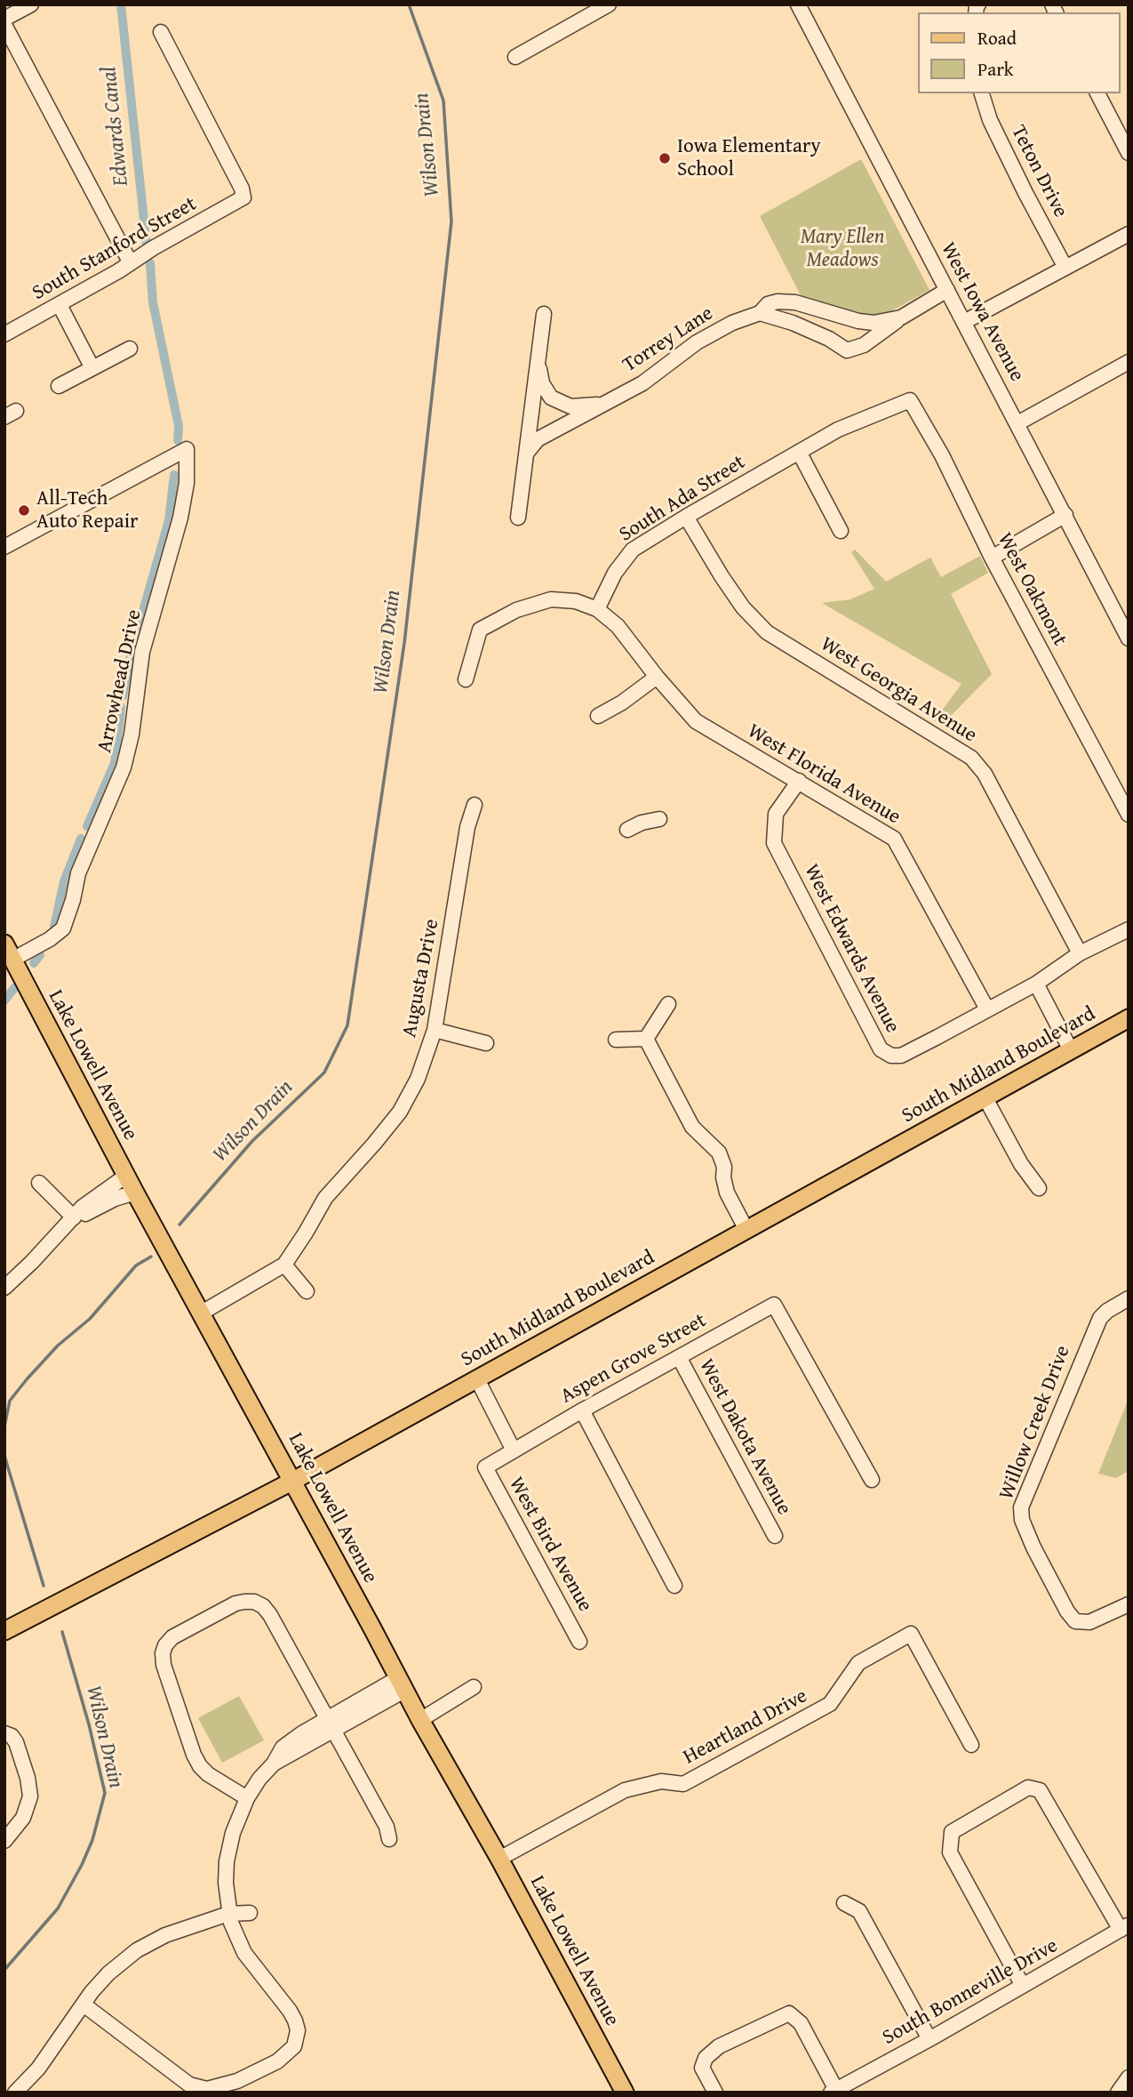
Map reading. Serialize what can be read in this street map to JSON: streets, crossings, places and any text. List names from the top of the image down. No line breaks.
{"streets":{"main road":["Lake Lowell Avenue","South Midland Boulevard"],"street":["Teton Drive","South Stanford Street","West Iowa Avenue","Torrey Lane","South Ada Street","West Oakmont","Arrowhead Drive","West Georgia Avenue","West Florida Avenue","West Edwards Avenue","Augusta Drive","Aspen Grove Street","Willow Creek Drive","West Dakota Avenue","West Bird Avenue","Heartland Drive","South Bonneville Drive"]},"crossings":[["West Iowa Avenue","Torrey Lane"],["South Ada Street","West Oakmont"],["South Ada Street","West Georgia Avenue"],["South Ada Street","West Florida Avenue"],["Arrowhead Drive","Lake Lowell Avenue"],["West Georgia Avenue","West Edwards Avenue"],["West Florida Avenue","West Edwards Avenue"],["Augusta Drive","Lake Lowell Avenue"],["Lake Lowell Avenue","South Midland Boulevard"],["Lake Lowell Avenue","Heartland Drive"],["Aspen Grove Street","West Dakota Avenue"],["Aspen Grove Street","West Bird Avenue"]],"water":["Edwards Canal","Wilson Drain"],"parks":["Mary Ellen Meadows"],"places":["Iowa Elementary School","All-Tech Auto Repair"],"legend":["Road","Park"]}
